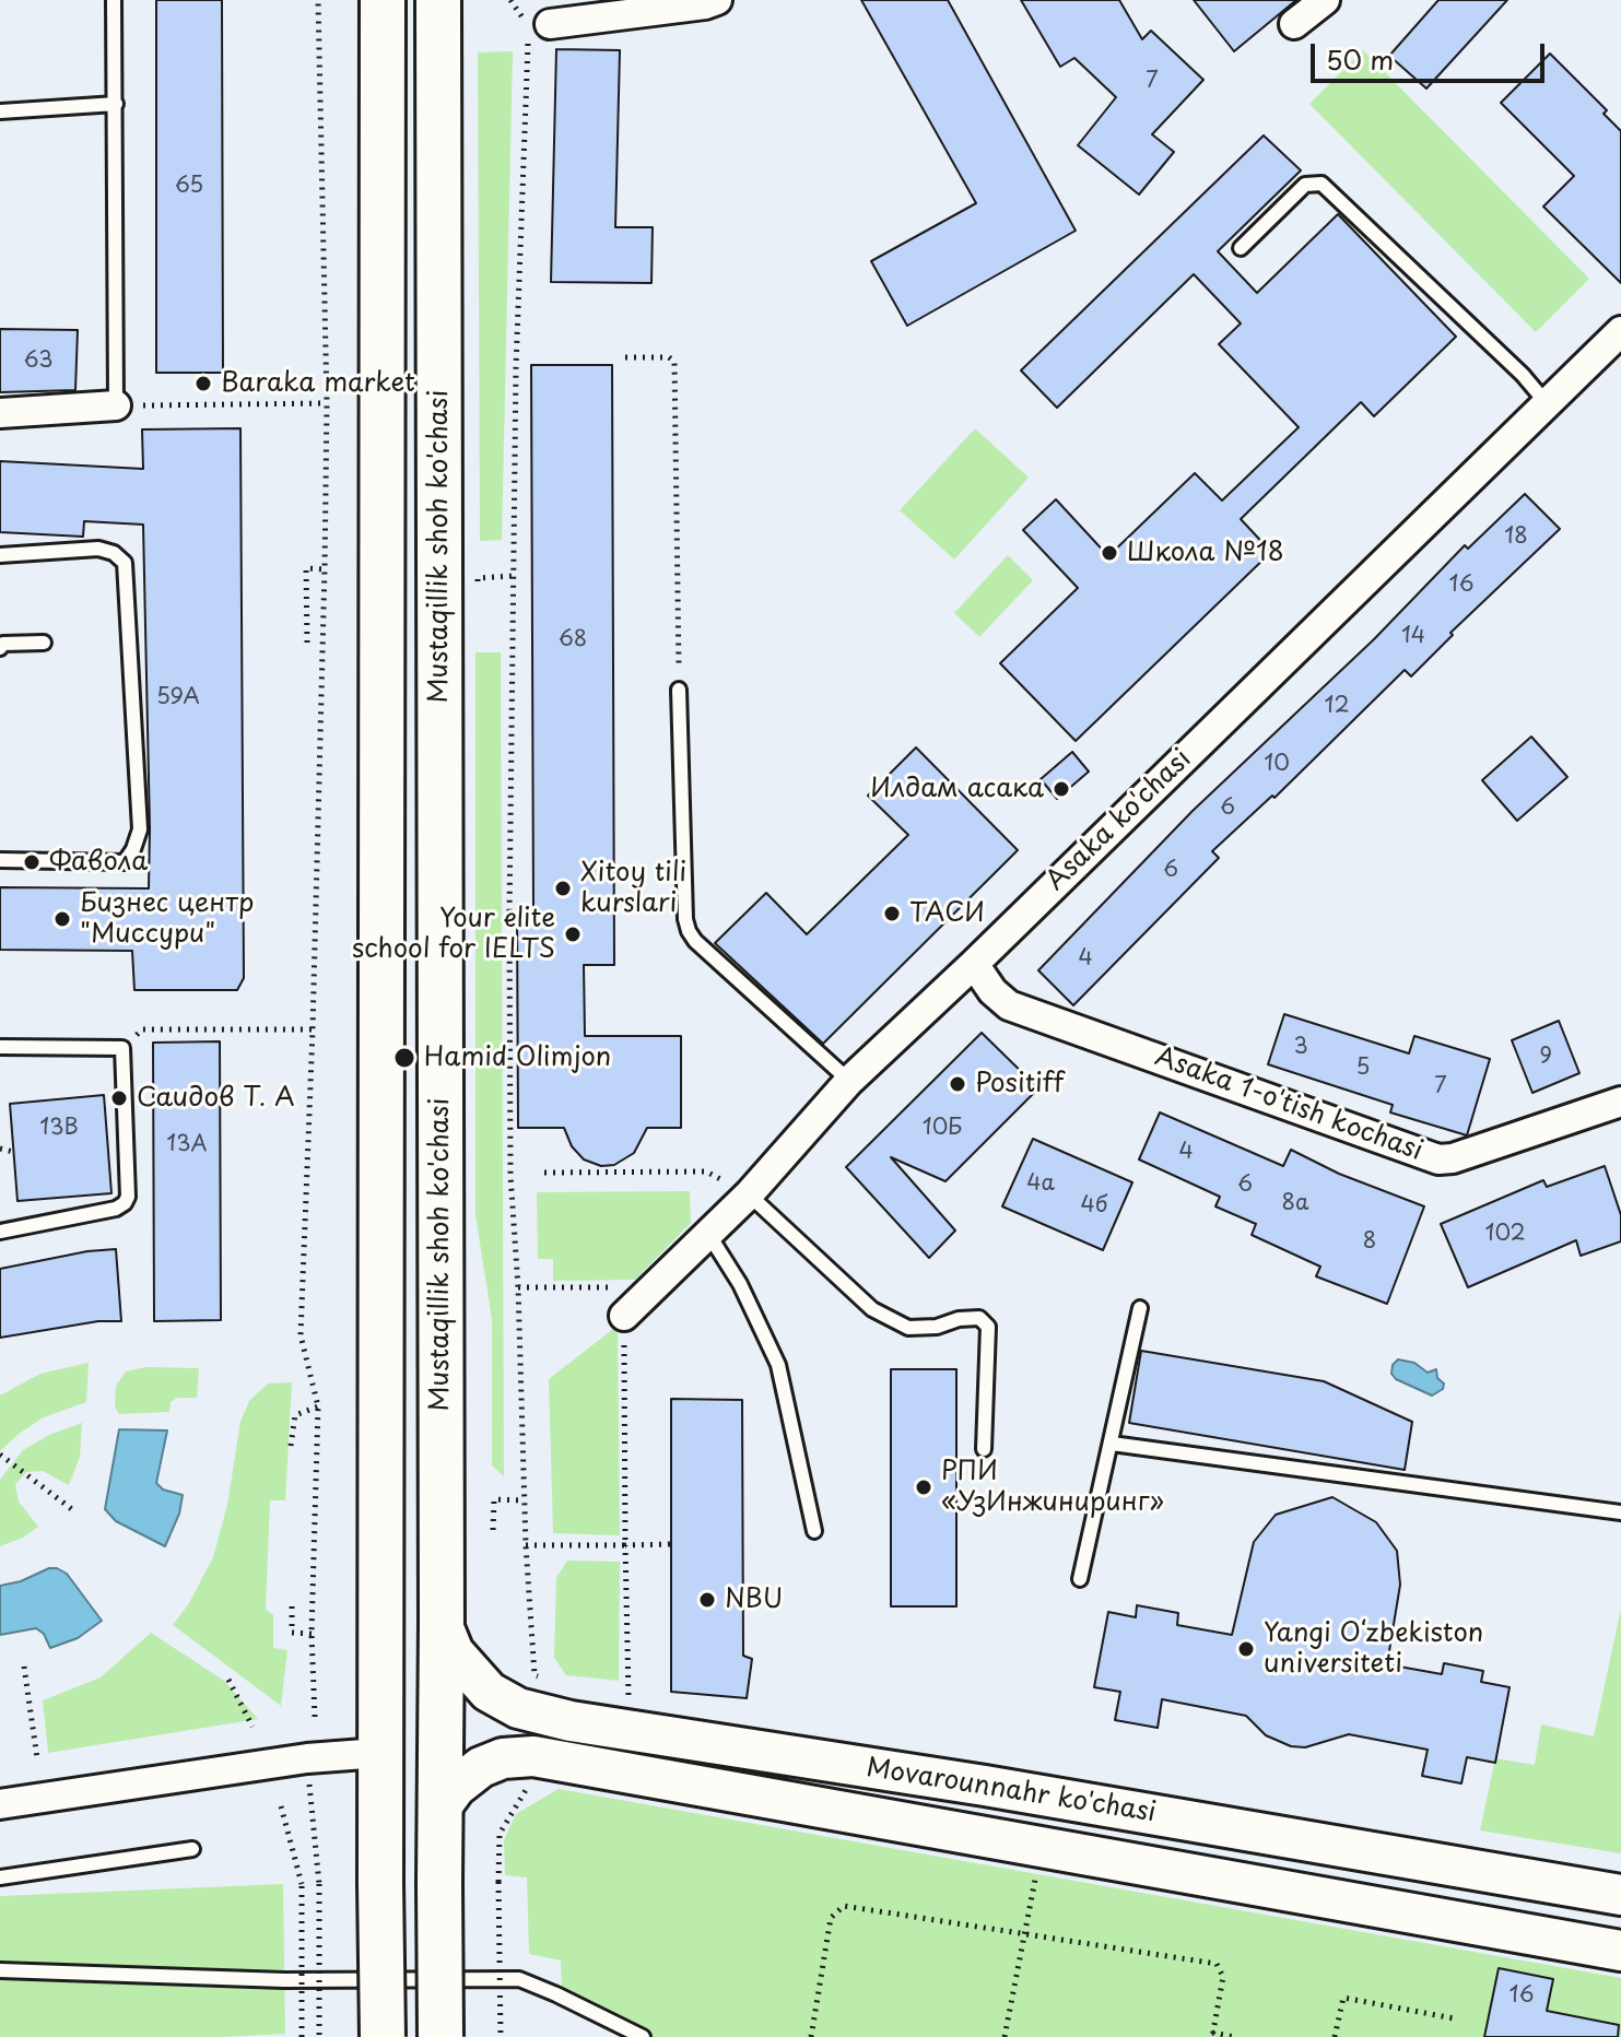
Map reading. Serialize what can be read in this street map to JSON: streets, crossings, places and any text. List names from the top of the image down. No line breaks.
{"streets":{"main road":["Mustaqillik shoh ko'chasi"],"street":["Asaka ko'chasi","Asaka 1-o'tish kochasi","Movarounnahr ko'chasi"]},"crossings":[["Mustaqillik shoh ko'chasi","Movarounnahr ko'chasi"],["Asaka ko'chasi","Asaka 1-o'tish kochasi"]],"places":["Baraka market","Школа №18","Илдам асака","Фавола","Xitoy tili kurslari","ТАСИ","Бизнес центр \"Миссури\"","Your elite school for IELTS","Hamid Olimjon","Positiff","Саидов Т. А","РПИ «УзИнжиниринг»","NBU","Yangi Oʻzbekiston universiteti"],"house_numbers":["7","65","63","18","16","14","68","59A","12","10","6","6","4","3","9","5","7","13B","10Б","13A","4","4a","6","8a","4б","102","8","16"],"scale_bar":"50 m"}
